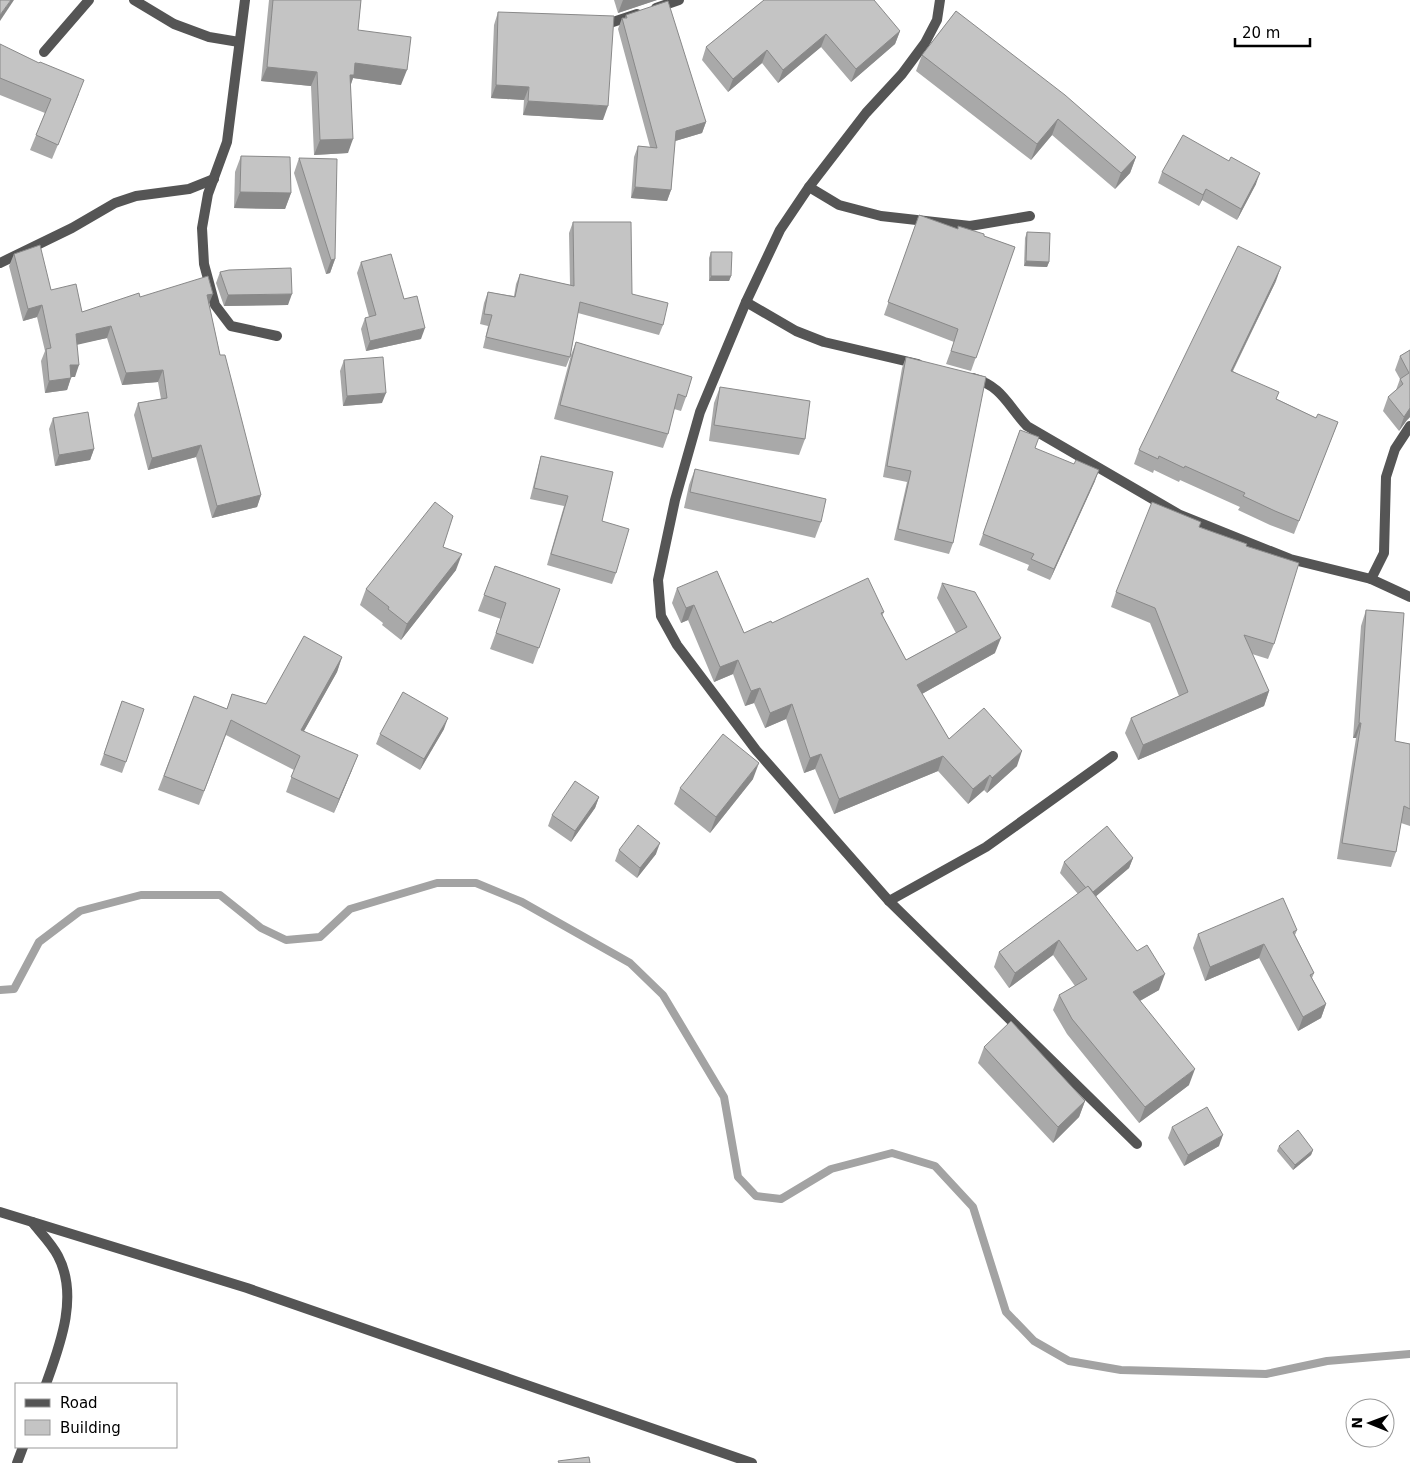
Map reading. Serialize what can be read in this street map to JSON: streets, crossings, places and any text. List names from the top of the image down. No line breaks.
{"legend":["Road","Building"],"scale_bar":"20 m","north":"left"}
